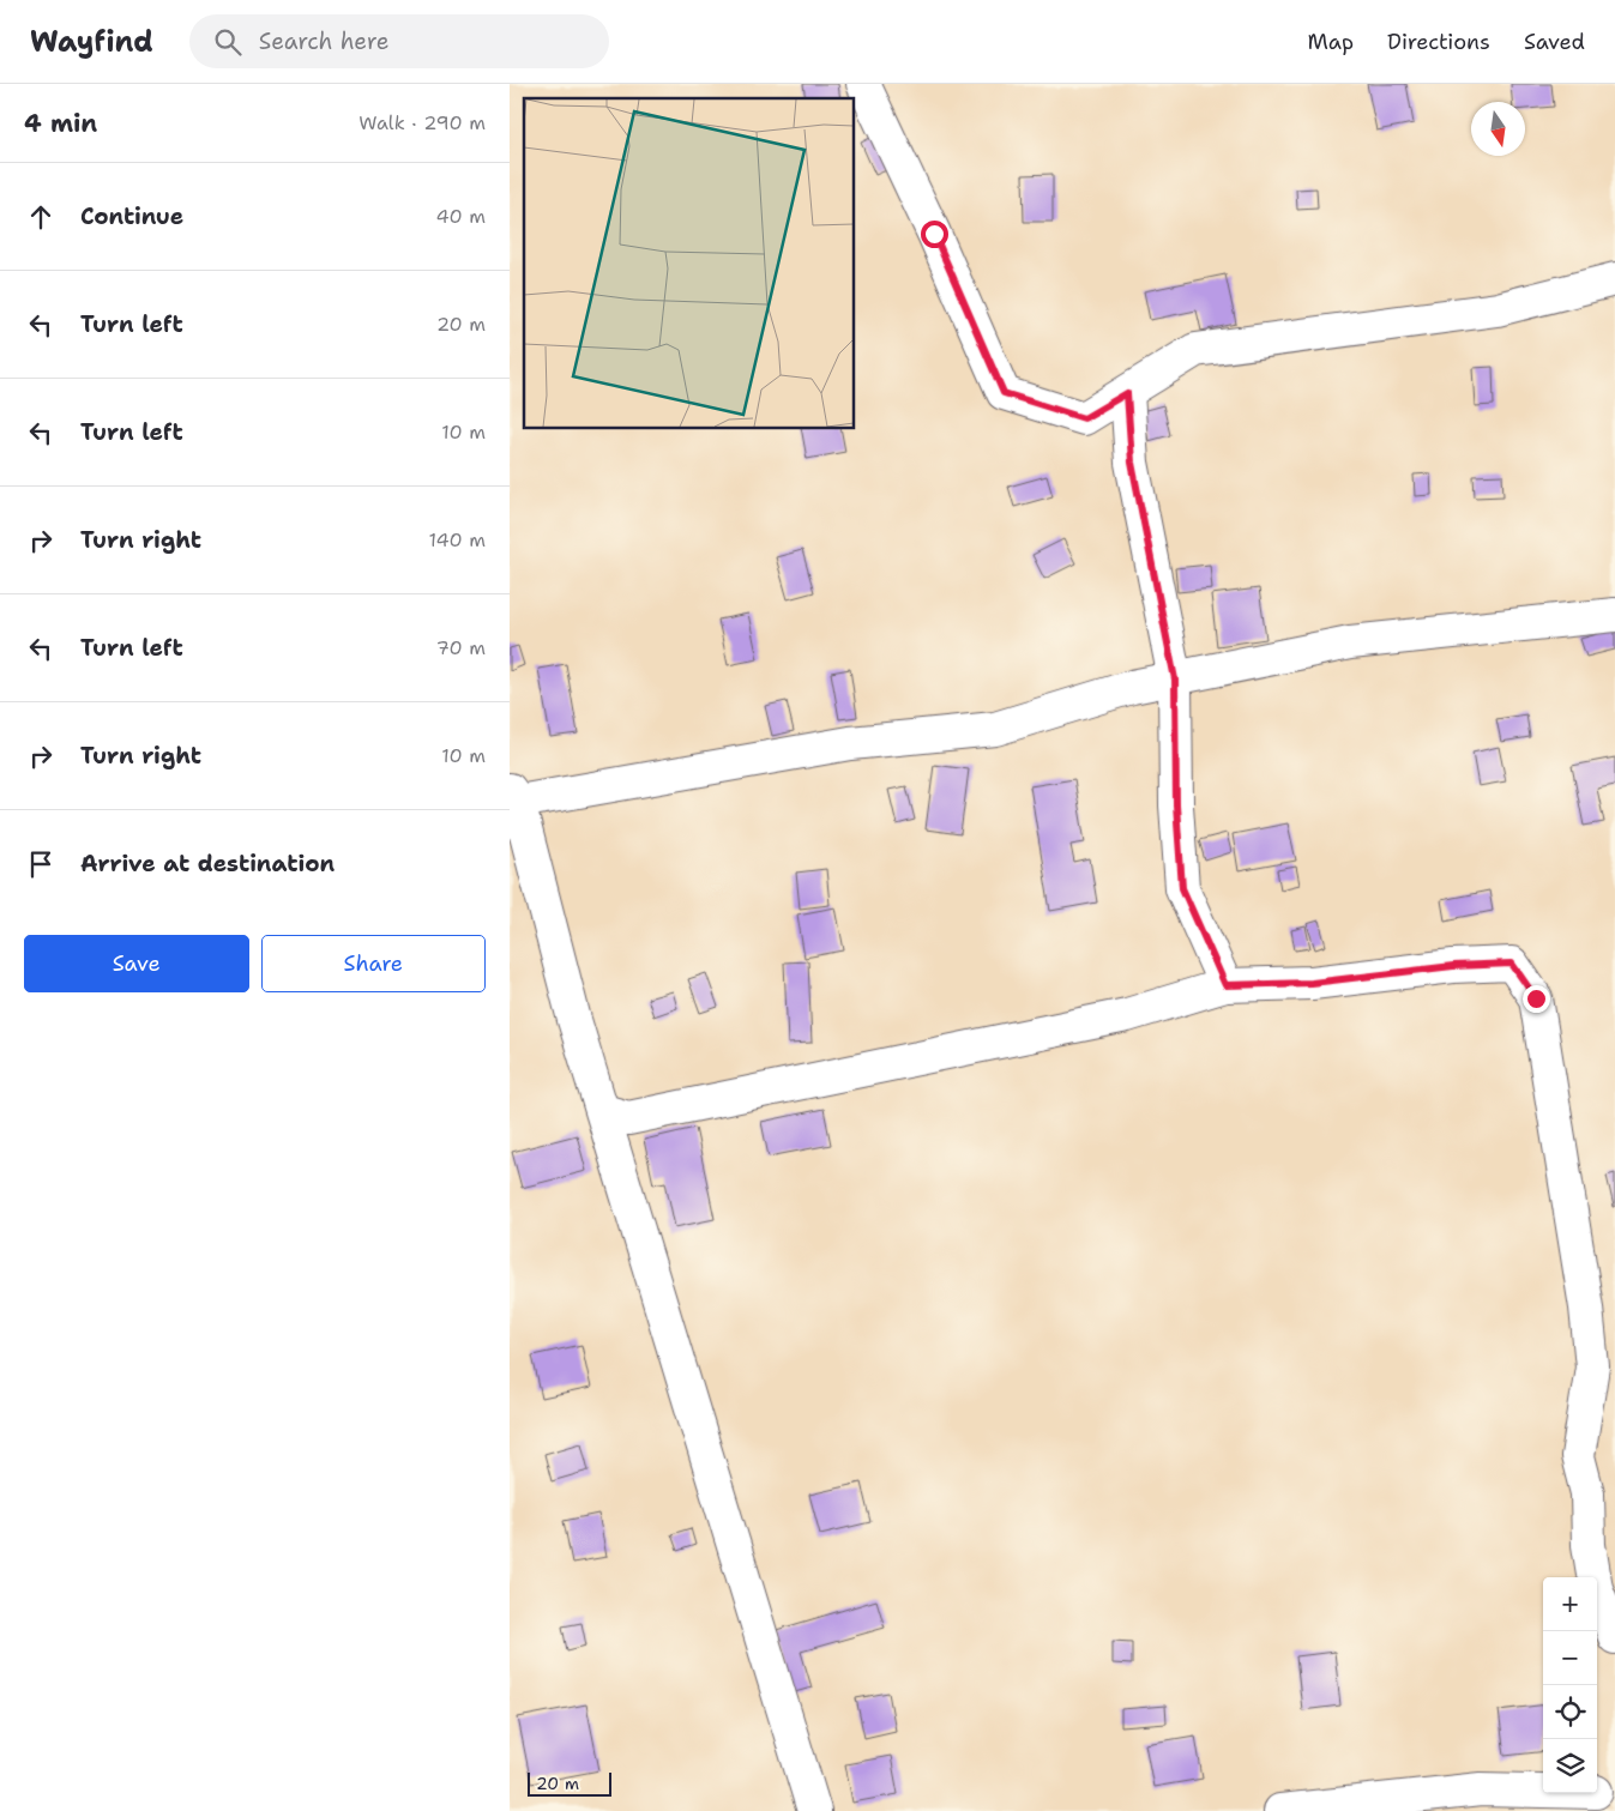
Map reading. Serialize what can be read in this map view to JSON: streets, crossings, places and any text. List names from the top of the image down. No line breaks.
{"scale_bar":"20 m","north":"bottom","page":{"header":"Wayfind","search":"Search here","nav":["Map","Directions","Saved"],"heading":["4 min","Walk · 290 m"],"list":[["Continue","40 m"],["Turn left","20 m"],["Turn left","10 m"],["Turn right","140 m"],["Turn left","70 m"],["Turn right","10 m"],"Arrive at destination"],"buttons":["Save","Share"],"map_buttons":["+","−"],"scale":"20 m"}}
